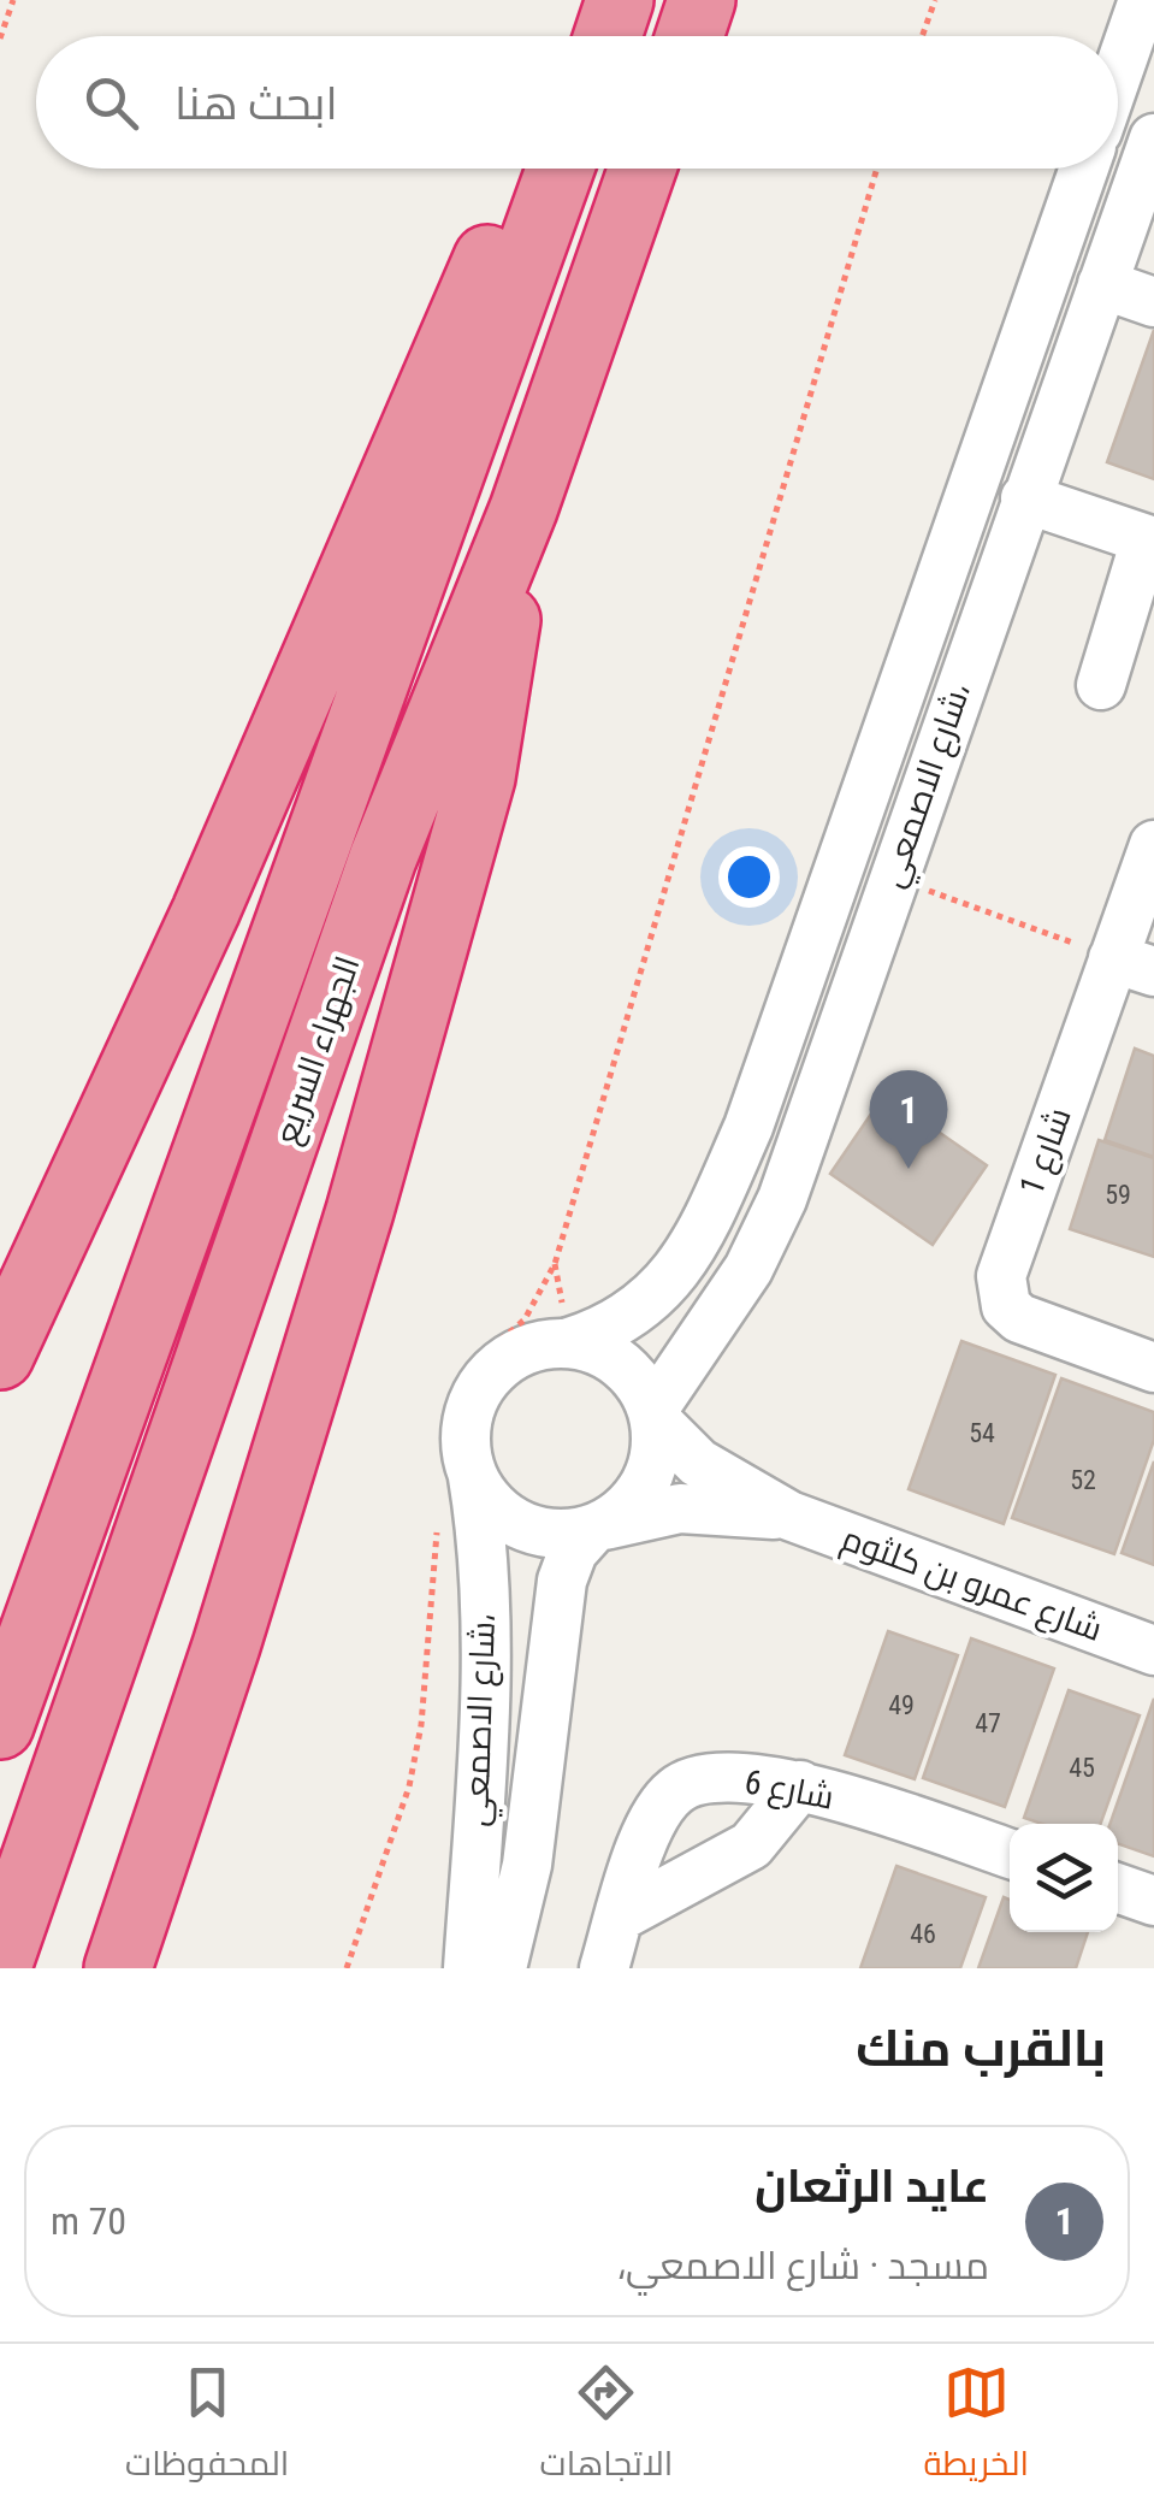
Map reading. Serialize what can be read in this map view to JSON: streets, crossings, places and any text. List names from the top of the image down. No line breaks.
{"streets":{"highway":["الجهراء السريع"],"street":["شارع الاصمعي،","شارع 1","شارع عمرو بن كلثوم","شارع 6"]},"crossings":[["شارع الاصمعي،","شارع عمرو بن كلثوم"]],"house_numbers":["59","54","52","49","47","45","46"],"page":{"search":"ابحث هنا","pins":"1","heading":"بالقرب منك","list":[{"mark":"1","name":"عايد الرثعان","note":"مسجد · شارع الاصمعي،","value":"70 m"}],"nav":["الخريطة","الاتجاهات","المحفوظات"]}}
